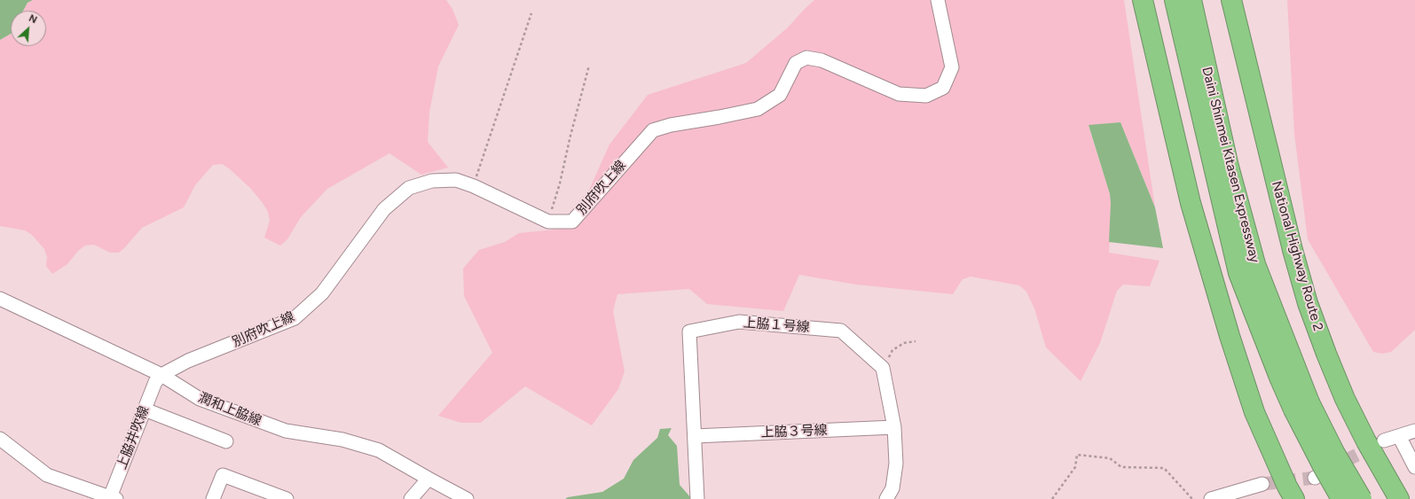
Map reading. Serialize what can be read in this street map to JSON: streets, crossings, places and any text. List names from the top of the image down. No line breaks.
{"streets":{"highway":["Daini Shinmei Kitasen Expressway","National Highway Route 2"],"street":["別府吹上線","上脇１号線","潤和上脇線","上脇３号線","上脇井吹線"]},"crossings":[["別府吹上線","潤和上脇線"],["別府吹上線","上脇井吹線"],["上脇１号線","上脇３号線"],["潤和上脇線","上脇井吹線"]],"north":"top right"}
